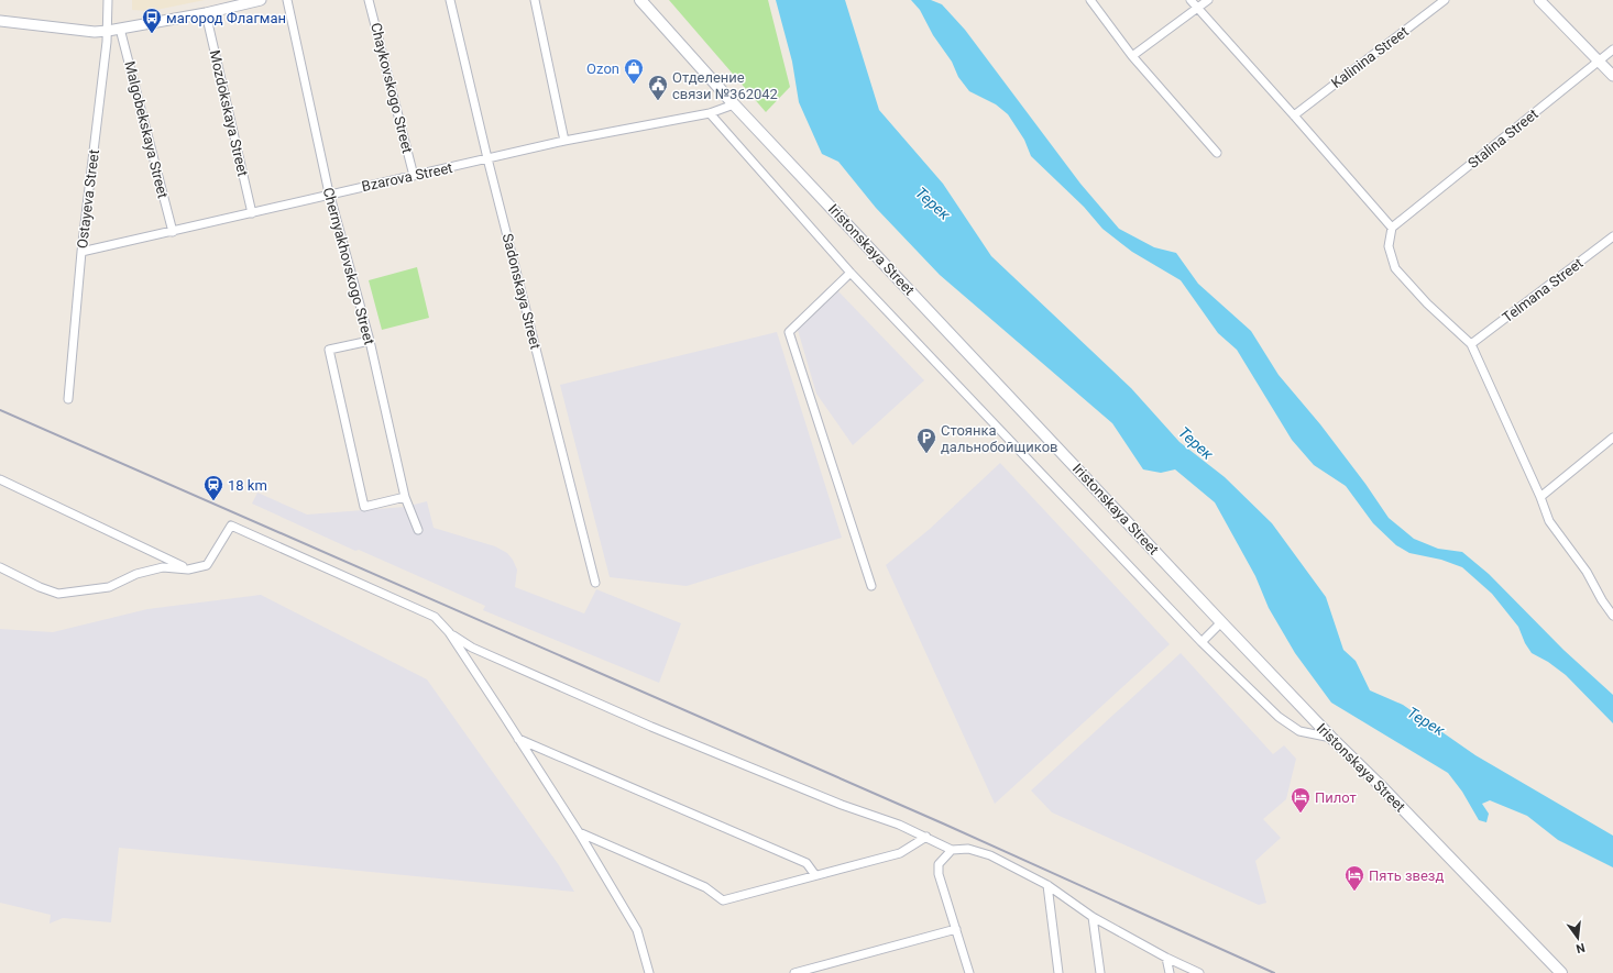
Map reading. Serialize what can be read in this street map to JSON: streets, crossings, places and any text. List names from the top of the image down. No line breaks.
{"streets":{"main road":["Iristonskaya Street"],"street":["Kalinina Street","Chaykovskogo Street","Mozdokskaya Street","Malgobekskaya Street","Stalina Street","Bzarova Street","Ostayeva Street","Chernyakhovskogo Street","Telmana Street","Sadonskaya Street"]},"crossings":[["Chaykovskogo Street","Bzarova Street"],["Mozdokskaya Street","Bzarova Street"],["Malgobekskaya Street","Bzarova Street"],["Bzarova Street","Ostayeva Street"],["Bzarova Street","Iristonskaya Street"],["Bzarova Street","Chernyakhovskogo Street"],["Bzarova Street","Sadonskaya Street"]],"water":["Терек"],"places":{"bus stop":["магород Флагман"],"shop":["Ozon"],"public building":["Отделение связи №362042"],"parking":["Стоянка дальнобойщиков"],"station":["18 km"],"hotel":["Пилот","Пять звезд"]},"north":"bottom"}
